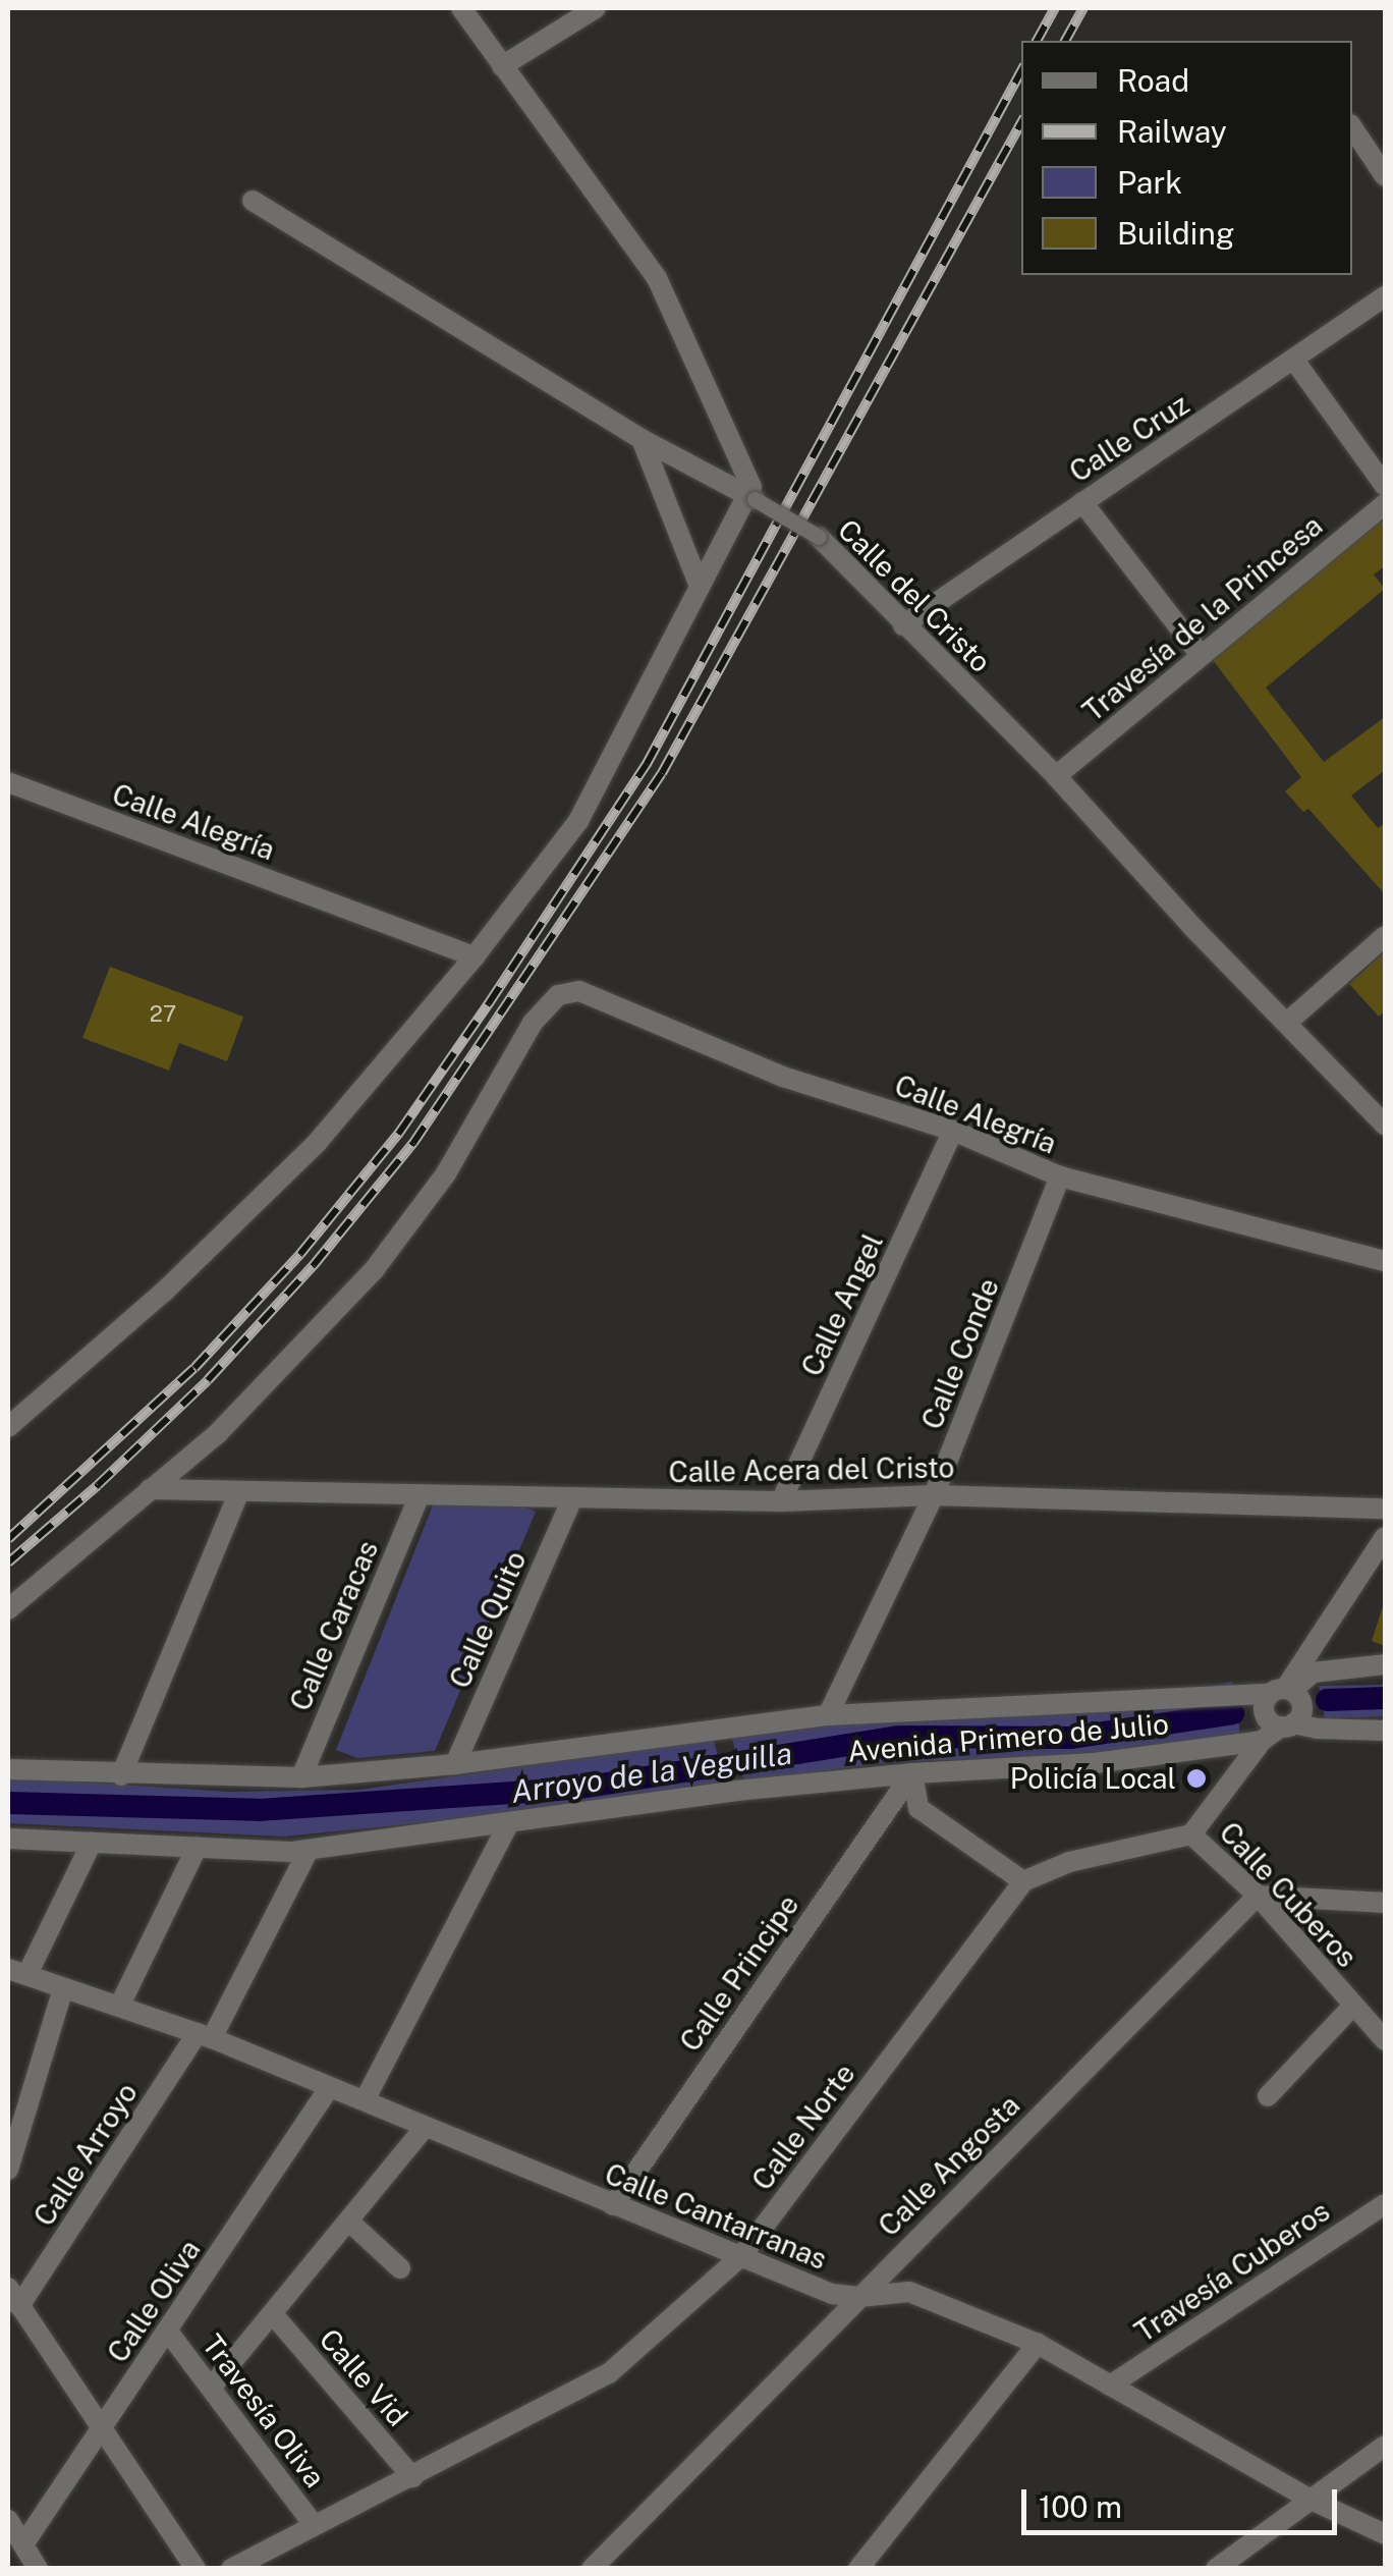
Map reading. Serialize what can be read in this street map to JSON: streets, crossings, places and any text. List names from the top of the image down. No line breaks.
{"streets":{"street":["Calle Cruz","Calle del Cristo","Travesía de la Princesa","Calle Alegría","Calle Angel","Calle Conde","Calle Acera del Cristo","Calle Quito","Calle Caracas","Avenida Primero de Julio","Calle Cuberos","Calle Principe","Calle Norte","Calle Arroyo","Calle Angosta","Calle Cantarranas","Travesía Cuberos","Calle Oliva","Calle Vid","Travesía Oliva"]},"crossings":[["Calle Cruz","Calle del Cristo"],["Calle del Cristo","Travesía de la Princesa"],["Calle Alegría","Calle Angel"],["Calle Alegría","Calle Conde"],["Calle Alegría","Calle Acera del Cristo"],["Calle Angel","Calle Acera del Cristo"],["Calle Conde","Calle Acera del Cristo"],["Calle Conde","Avenida Primero de Julio"],["Calle Acera del Cristo","Calle Quito"],["Calle Acera del Cristo","Calle Caracas"],["Calle Quito","Avenida Primero de Julio"],["Calle Caracas","Avenida Primero de Julio"],["Avenida Primero de Julio","Calle Principe"],["Avenida Primero de Julio","Calle Arroyo"],["Calle Cuberos","Calle Norte"],["Calle Cuberos","Calle Angosta"],["Calle Principe","Calle Cantarranas"],["Calle Norte","Calle Cantarranas"],["Calle Norte","Calle Vid"],["Calle Norte","Travesía Oliva"],["Calle Arroyo","Calle Cantarranas"],["Calle Angosta","Calle Cantarranas"],["Calle Cantarranas","Travesía Cuberos"],["Calle Cantarranas","Calle Oliva"],["Calle Oliva","Travesía Oliva"]],"water":["Arroyo de la Veguilla"],"places":["Policía Local"],"house_numbers":["27"],"legend":["Road","Railway","Park","Building"],"scale_bar":"100 m"}
